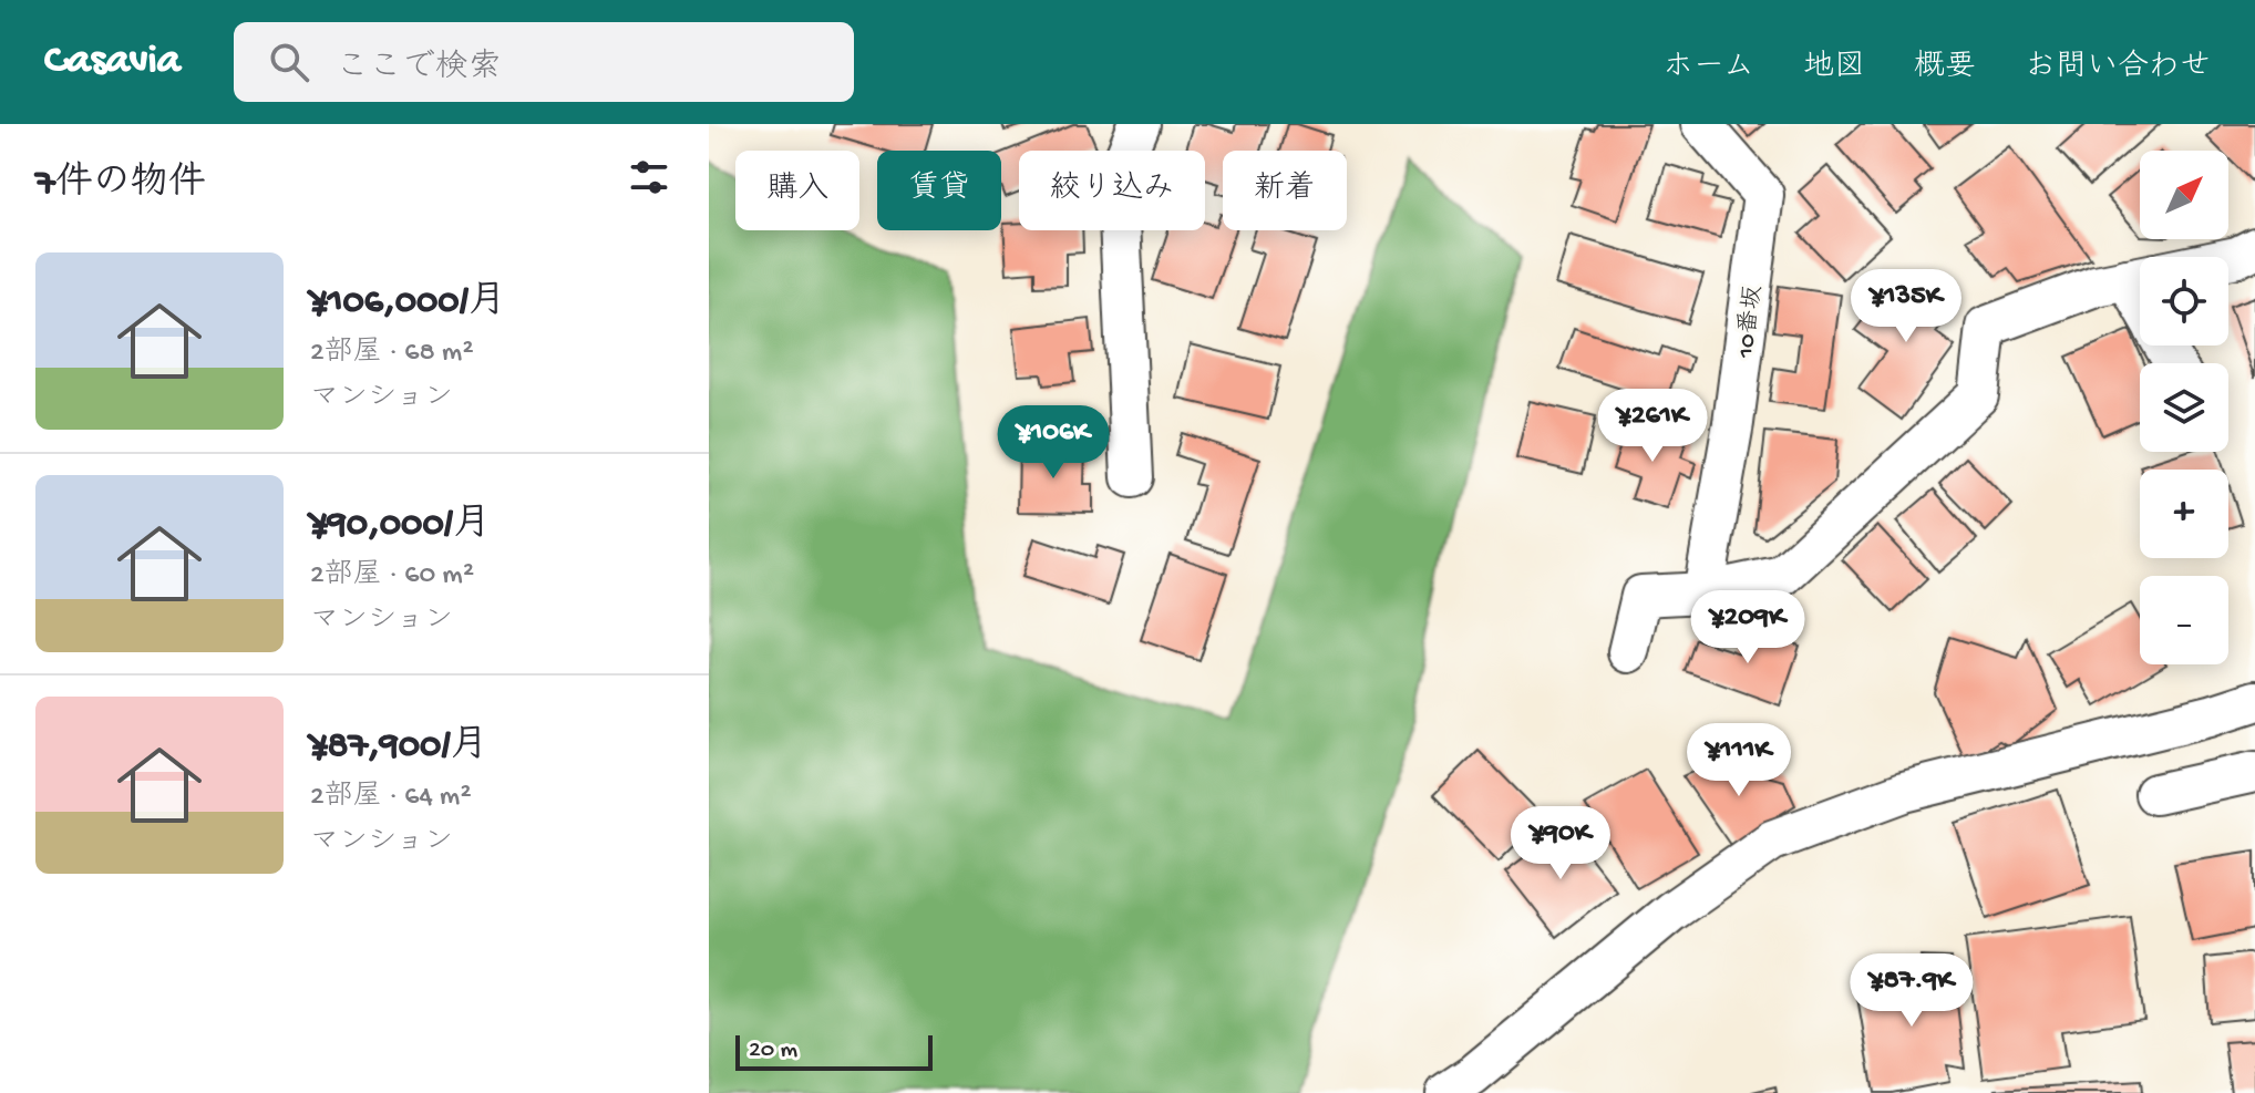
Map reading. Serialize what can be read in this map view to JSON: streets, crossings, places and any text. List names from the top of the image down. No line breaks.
{"streets":{"lane":["10番坂"]},"scale_bar":"20 m","north":"top right","page":{"header":"Casavia","search":"ここで検索","nav":["ホーム","地図","概要","お問い合わせ"],"heading":"7件の物件","map_buttons":["+","−"],"chip":["購入","賃貸","絞り込み","新着"],"list":[{"name":"¥106,000/月","note":"2部屋 · 68 m² · マンション"},{"name":"¥90,000/月","note":"2部屋 · 60 m² · マンション"},{"name":"¥87,900/月","note":"2部屋 · 64 m² · マンション"}],"price":["¥135K","¥261K","¥106K","¥209K","¥111K","¥90K","¥87.9K"],"scale":"20 m"}}
